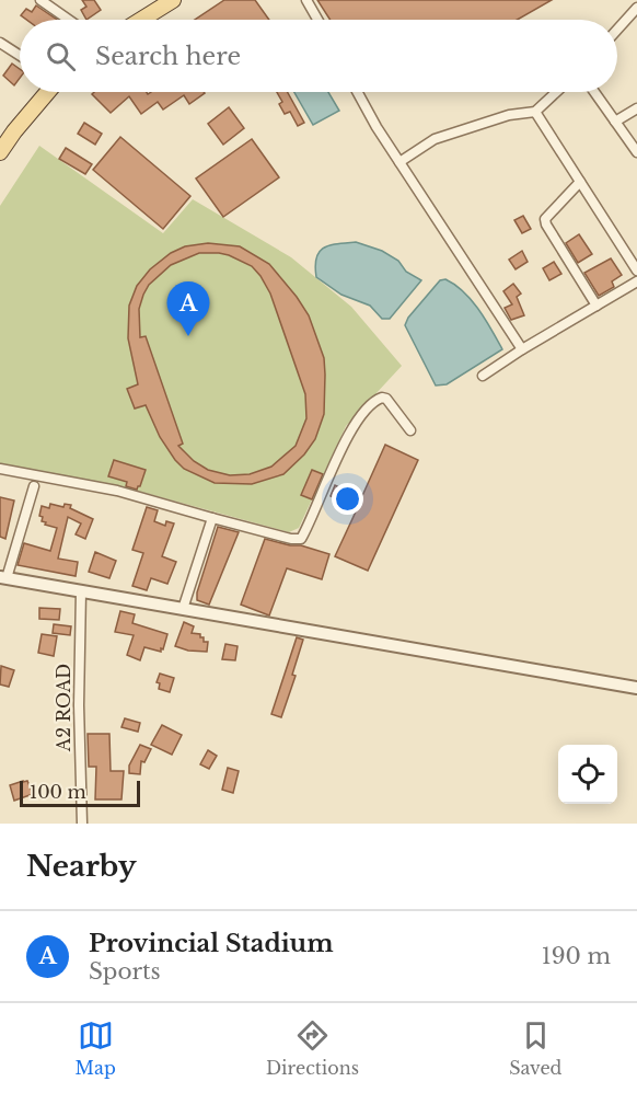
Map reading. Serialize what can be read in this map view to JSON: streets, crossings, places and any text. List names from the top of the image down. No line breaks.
{"streets":{"street":["A2 ROAD"]},"scale_bar":"100 m","page":{"search":"Search here","pins":"A","scale":"100 m","heading":"Nearby","list":[{"mark":"A","name":"Provincial Stadium","note":"Sports","value":"190 m"}],"nav":["Map","Directions","Saved"]}}
